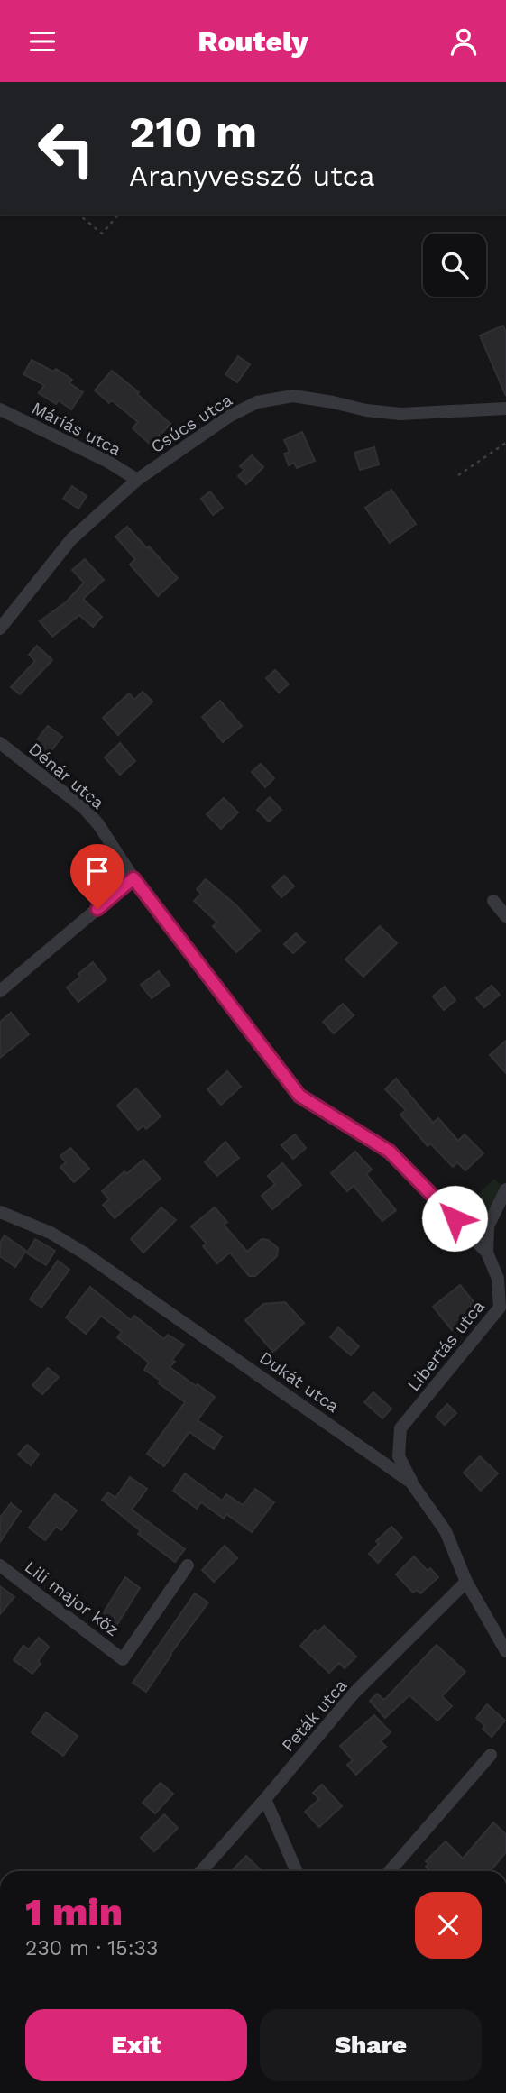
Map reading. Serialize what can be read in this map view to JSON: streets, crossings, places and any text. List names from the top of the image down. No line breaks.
{"streets":{"street":["Csúcs utca","Máriás utca","Dénár utca","Libertás utca","Dukát utca","Lili major köz","Peták utca"]},"crossings":[["Csúcs utca","Máriás utca"],["Dénár utca","Libertás utca"],["Libertás utca","Dukát utca"],["Dukát utca","Peták utca"]],"page":{"header":"Routely","turn":["210 m","Aranyvessző utca"],"heading":["1 min","230 m · 15:33"],"buttons":["Exit","Share"]}}
